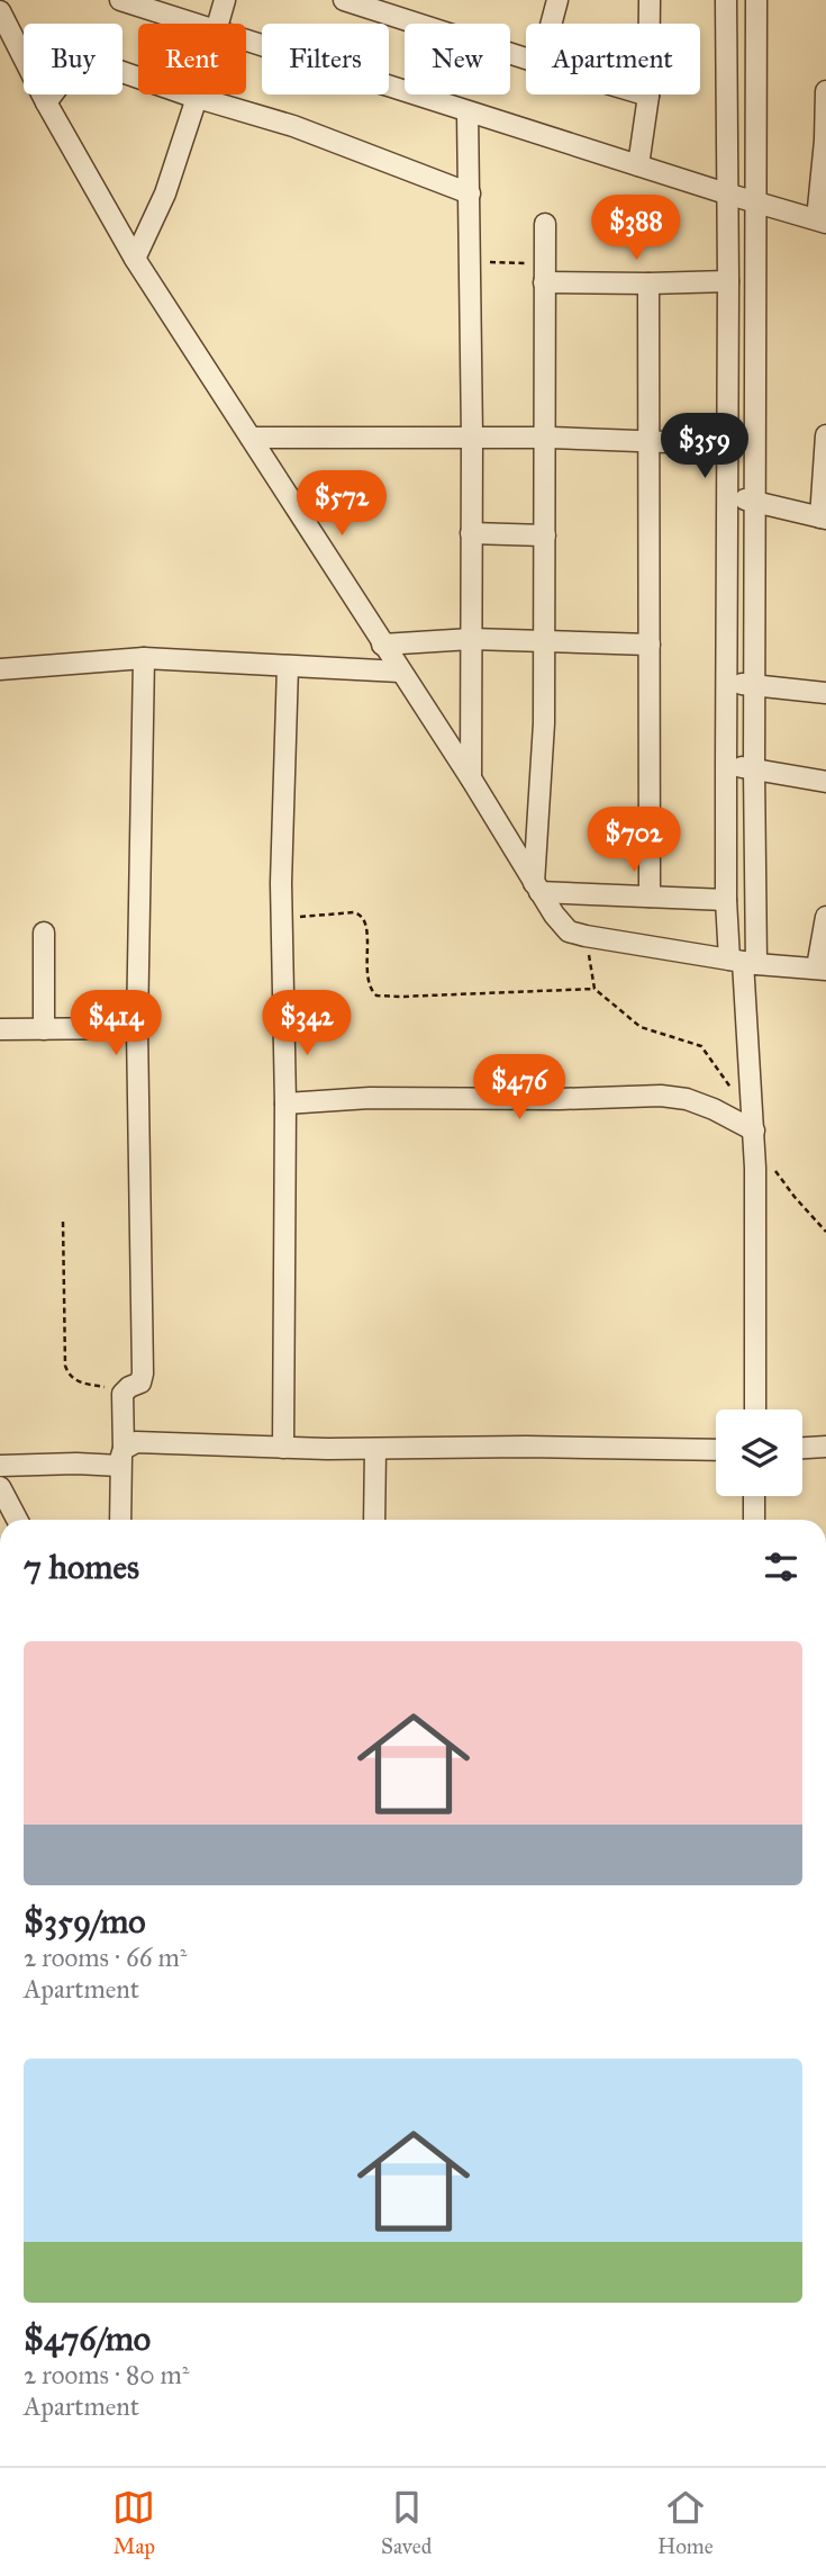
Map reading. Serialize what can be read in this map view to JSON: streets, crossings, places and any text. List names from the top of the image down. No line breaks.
{"page":{"chip":["Buy","Rent","Filters","New","Apartment"],"price":["$388","$359","$572","$702","$414","$342","$476"],"heading":"7 homes","list":[{"name":"$359/mo","note":"2 rooms · 66 m² · Apartment"},{"name":"$476/mo","note":"2 rooms · 80 m² · Apartment"}],"tabs":["Map","Saved","Home"]}}
